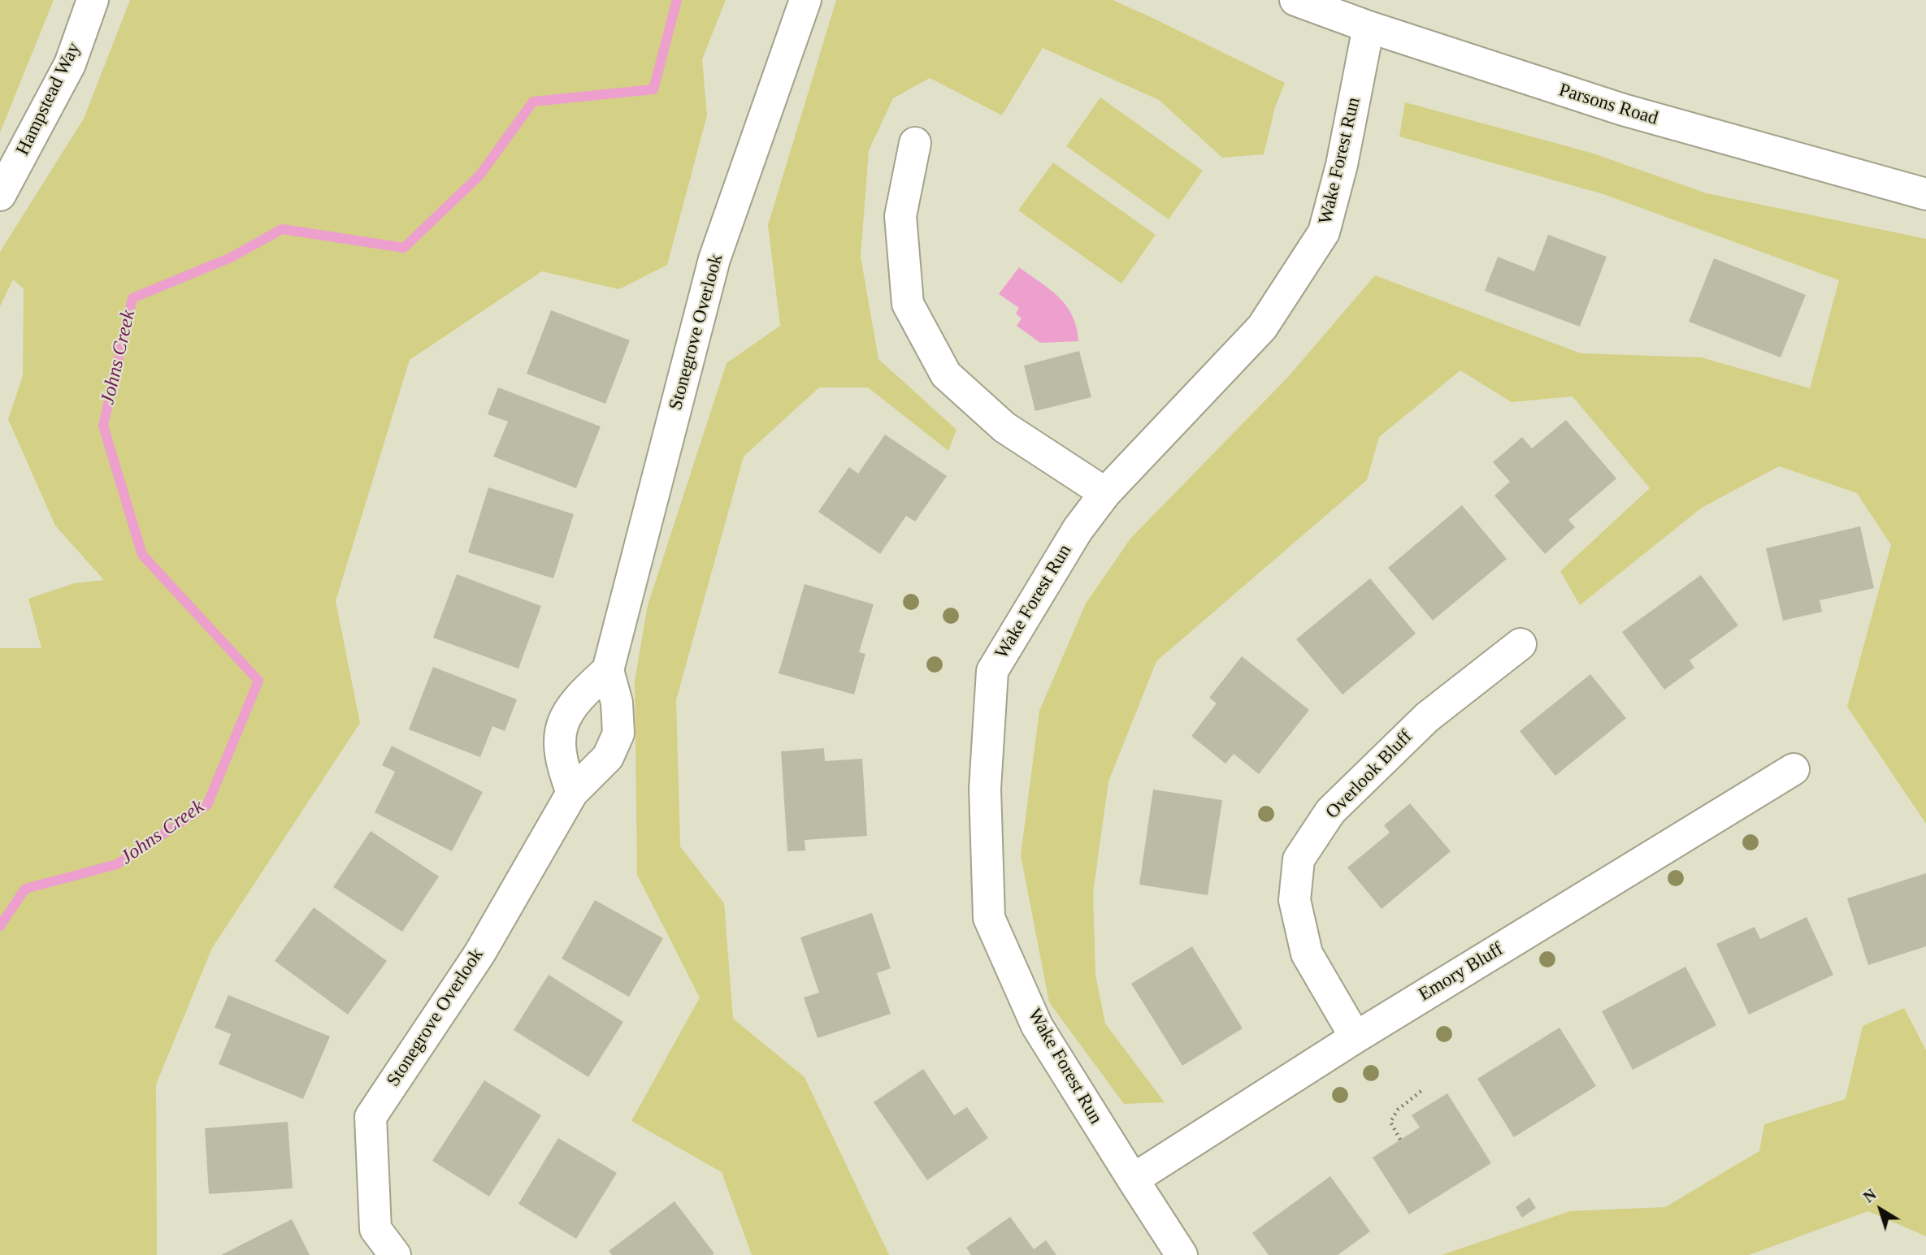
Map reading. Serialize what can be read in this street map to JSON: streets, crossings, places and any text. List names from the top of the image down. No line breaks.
{"streets":{"street":["Hampstead Way","Parsons Road","Wake Forest Run","Stonegrove Overlook","Overlook Bluff","Emory Bluff"]},"crossings":[["Parsons Road","Wake Forest Run"],["Wake Forest Run","Emory Bluff"],["Overlook Bluff","Emory Bluff"]],"water":["Johns Creek"],"north":"top left"}
